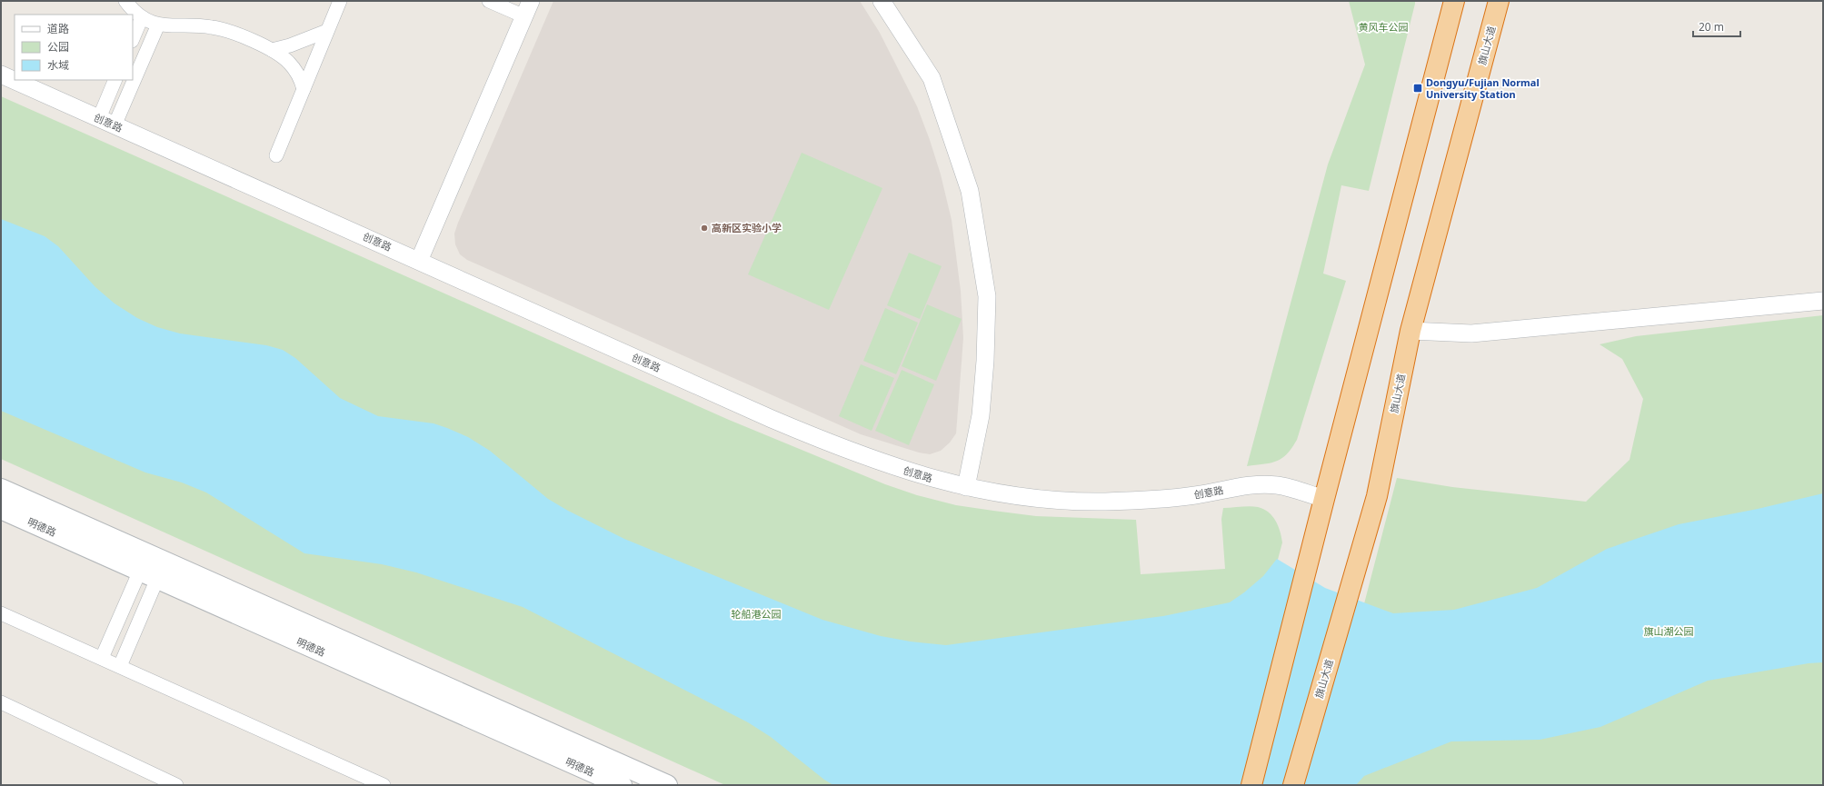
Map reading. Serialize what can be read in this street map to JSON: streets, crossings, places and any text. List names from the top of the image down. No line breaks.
{"streets":{"highway":["旗山大道"],"main road":["明德路"],"street":["创意路"]},"parks":["黄风车公园","轮船港公园","旗山湖公园"],"places":{"transit":["Dongyu/Fujian Normal University Station"],"other":["高新区实验小学"]},"legend":["道路","公园","水域"],"scale_bar":"20 m"}
